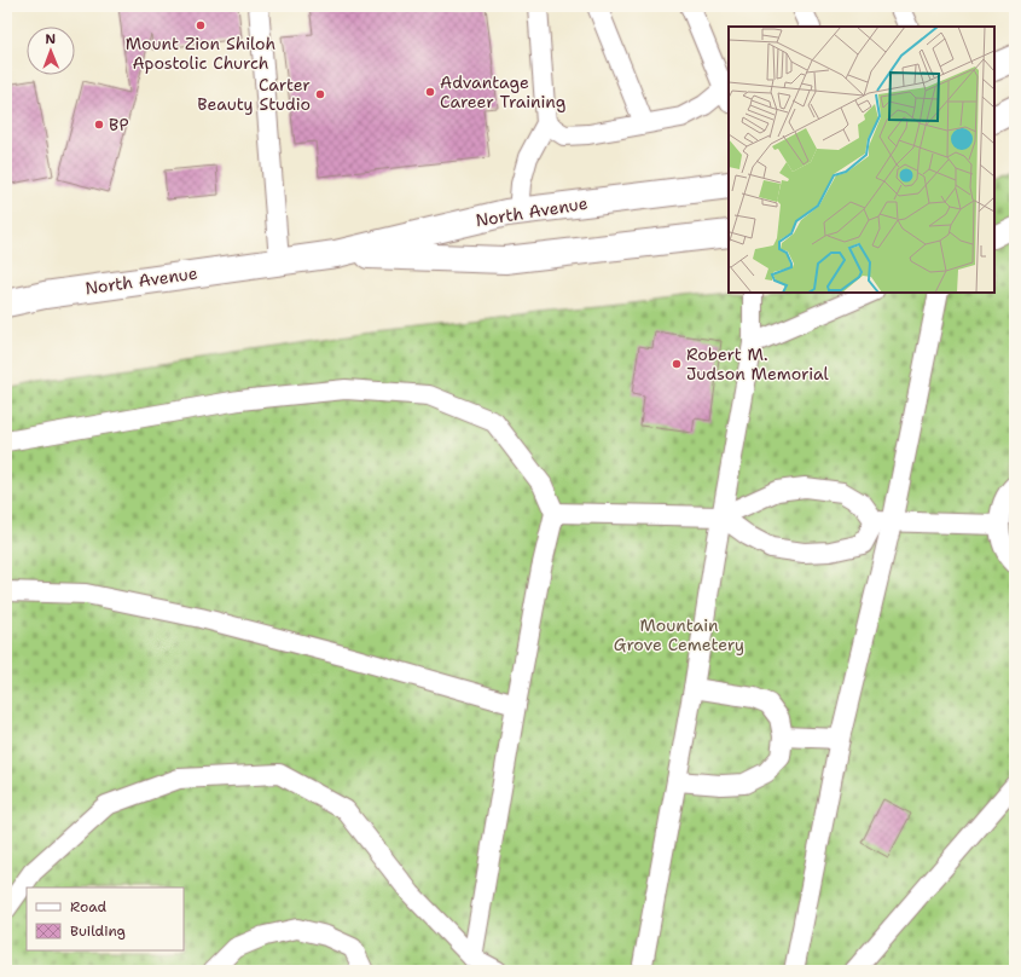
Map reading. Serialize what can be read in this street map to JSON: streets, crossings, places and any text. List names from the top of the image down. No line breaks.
{"streets":{"main road":["North Avenue"]},"parks":["Mountain Grove Cemetery"],"places":["Mount Zion Shiloh Apostolic Church","Advantage Career Training","Carter Beauty Studio","BP","Robert M. Judson Memorial"],"legend":["Road","Building"],"north":"top"}
